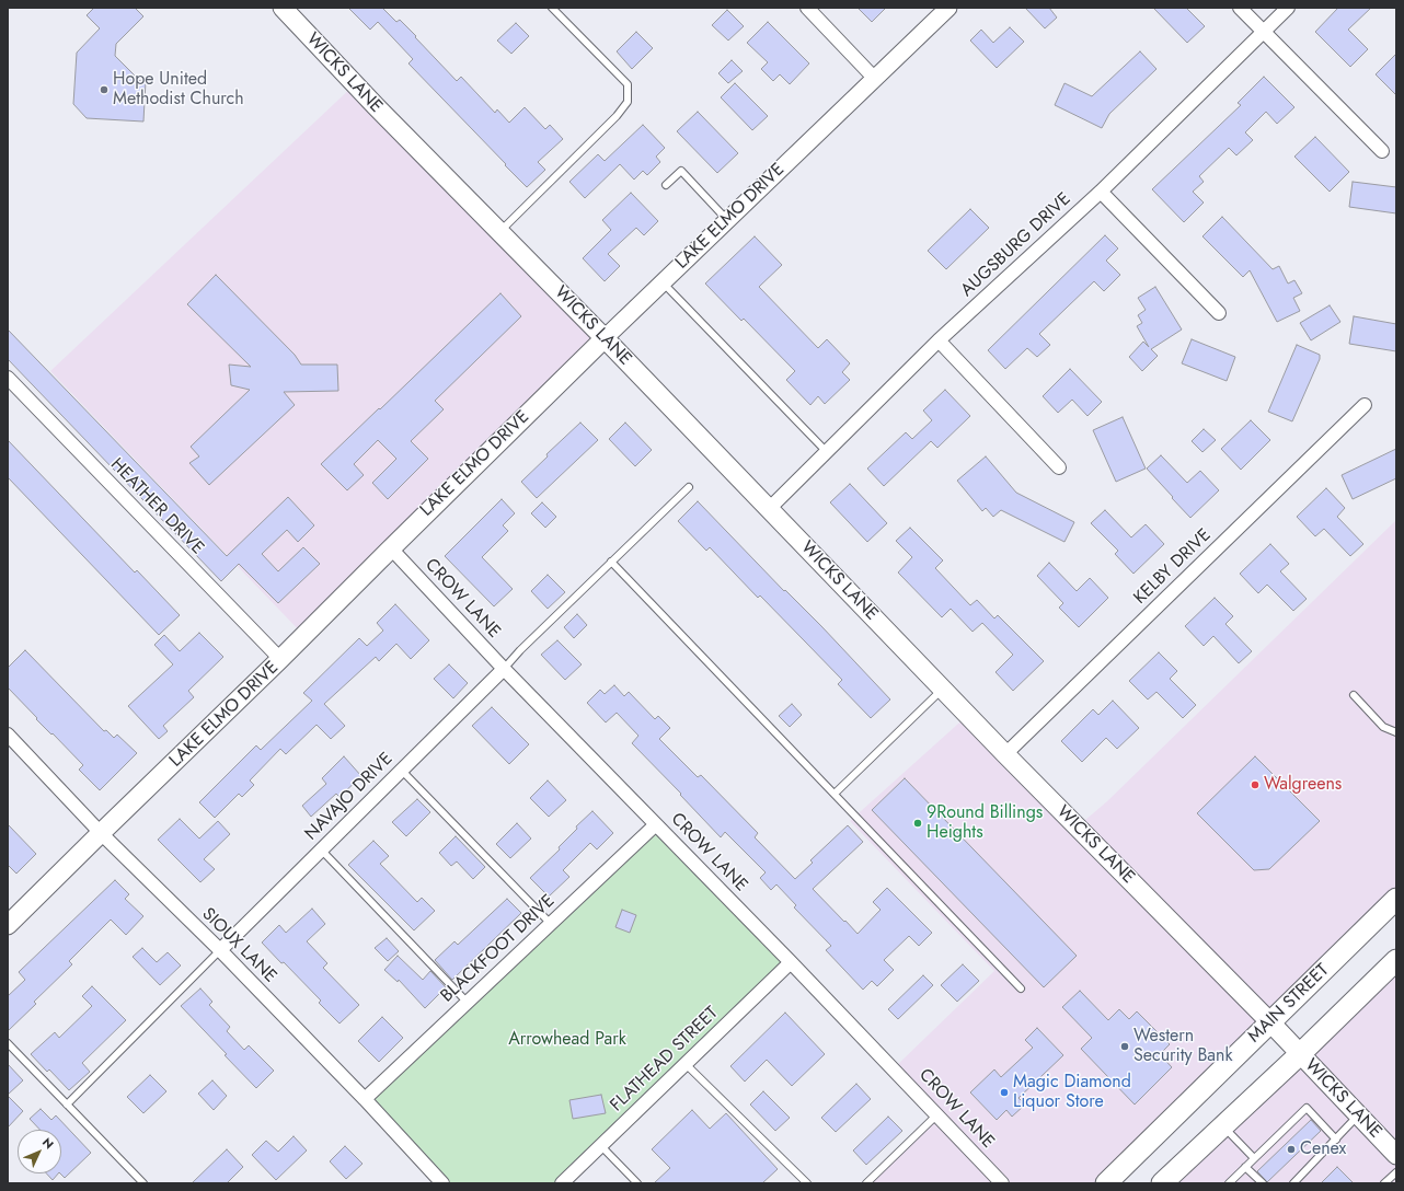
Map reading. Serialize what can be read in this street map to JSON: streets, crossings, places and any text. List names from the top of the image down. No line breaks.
{"streets":{"main road":["WICKS LANE","LAKE ELMO DRIVE","MAIN STREET"],"street":["AUGSBURG DRIVE","HEATHER DRIVE","KELBY DRIVE","CROW LANE","NAVAJO DRIVE","SIOUX LANE","BLACKFOOT DRIVE","FLATHEAD STREET"]},"crossings":[["WICKS LANE","LAKE ELMO DRIVE"],["WICKS LANE","AUGSBURG DRIVE"],["WICKS LANE","KELBY DRIVE"],["WICKS LANE","MAIN STREET"],["LAKE ELMO DRIVE","HEATHER DRIVE"],["LAKE ELMO DRIVE","CROW LANE"],["LAKE ELMO DRIVE","SIOUX LANE"],["CROW LANE","NAVAJO DRIVE"],["CROW LANE","BLACKFOOT DRIVE"],["CROW LANE","FLATHEAD STREET"],["NAVAJO DRIVE","SIOUX LANE"],["SIOUX LANE","BLACKFOOT DRIVE"]],"parks":["Arrowhead Park"],"places":["Hope United Methodist Church","Walgreens","9Round Billings Heights","Western Security Bank","Magic Diamond Liquor Store","Cenex"],"north":"top right"}
